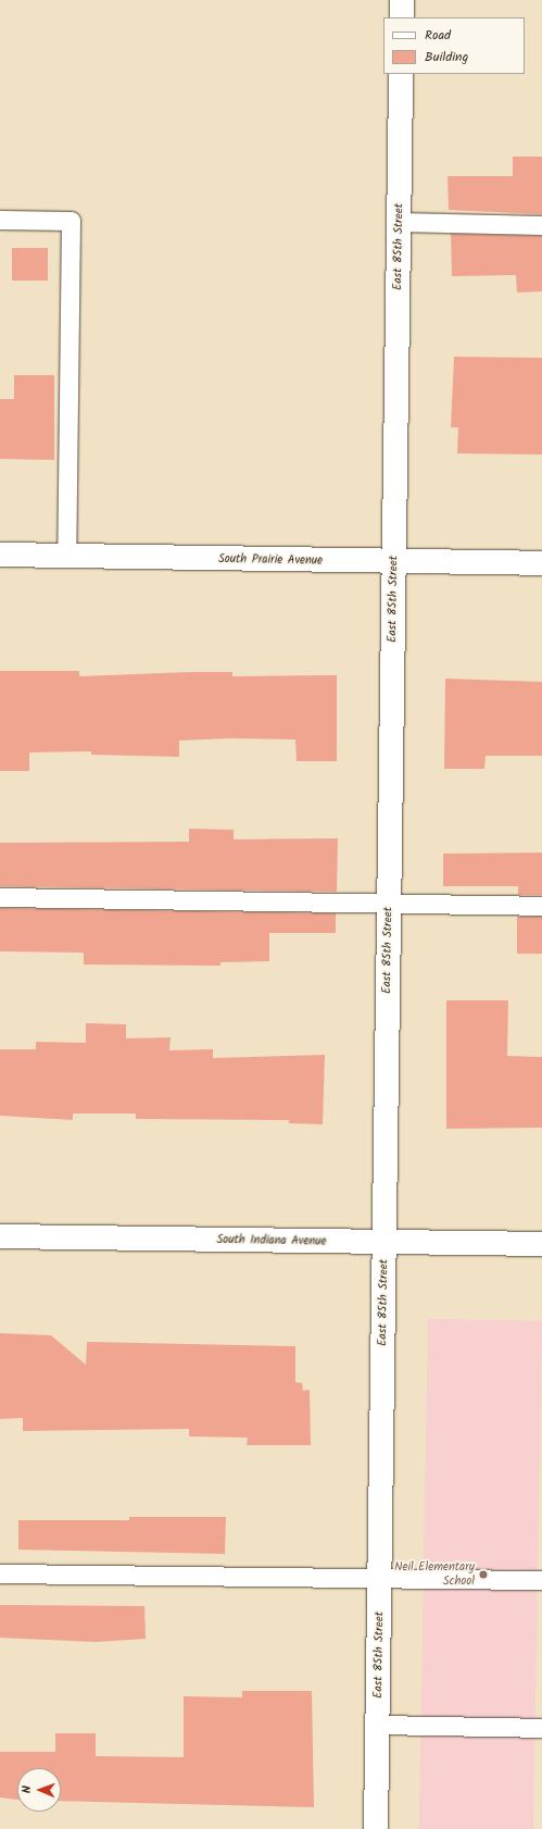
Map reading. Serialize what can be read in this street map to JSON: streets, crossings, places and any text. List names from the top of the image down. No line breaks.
{"streets":{"street":["East 85th Street","South Prairie Avenue","South Indiana Avenue"]},"crossings":[["East 85th Street","South Prairie Avenue"],["East 85th Street","South Indiana Avenue"]],"places":["Neil Elementary School"],"legend":["Road","Building"],"north":"left"}
